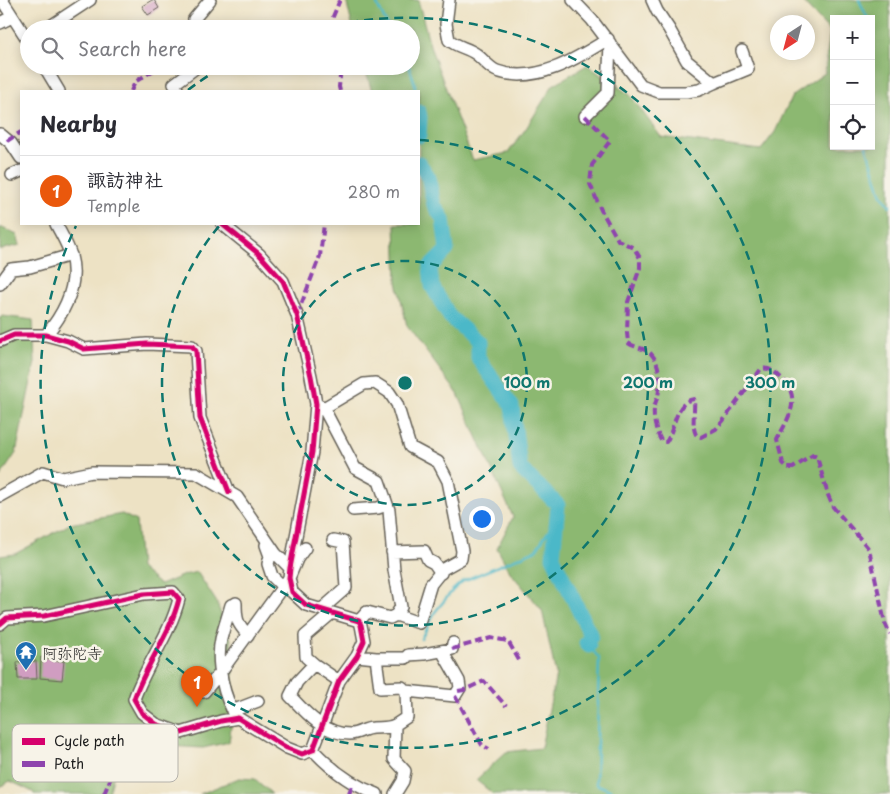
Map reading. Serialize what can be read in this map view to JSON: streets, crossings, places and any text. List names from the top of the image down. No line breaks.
{"places":{"temple":["阿弥陀寺"]},"legend":["Cycle path","Path"],"north":"bottom left","page":{"map_buttons":["+","−"],"search":"Search here","heading":"Nearby","list":[{"mark":"1","name":"諏訪神社","note":"Temple","value":"280 m"}],"pins":"1"},"rings":["100 m","200 m","300 m"]}
